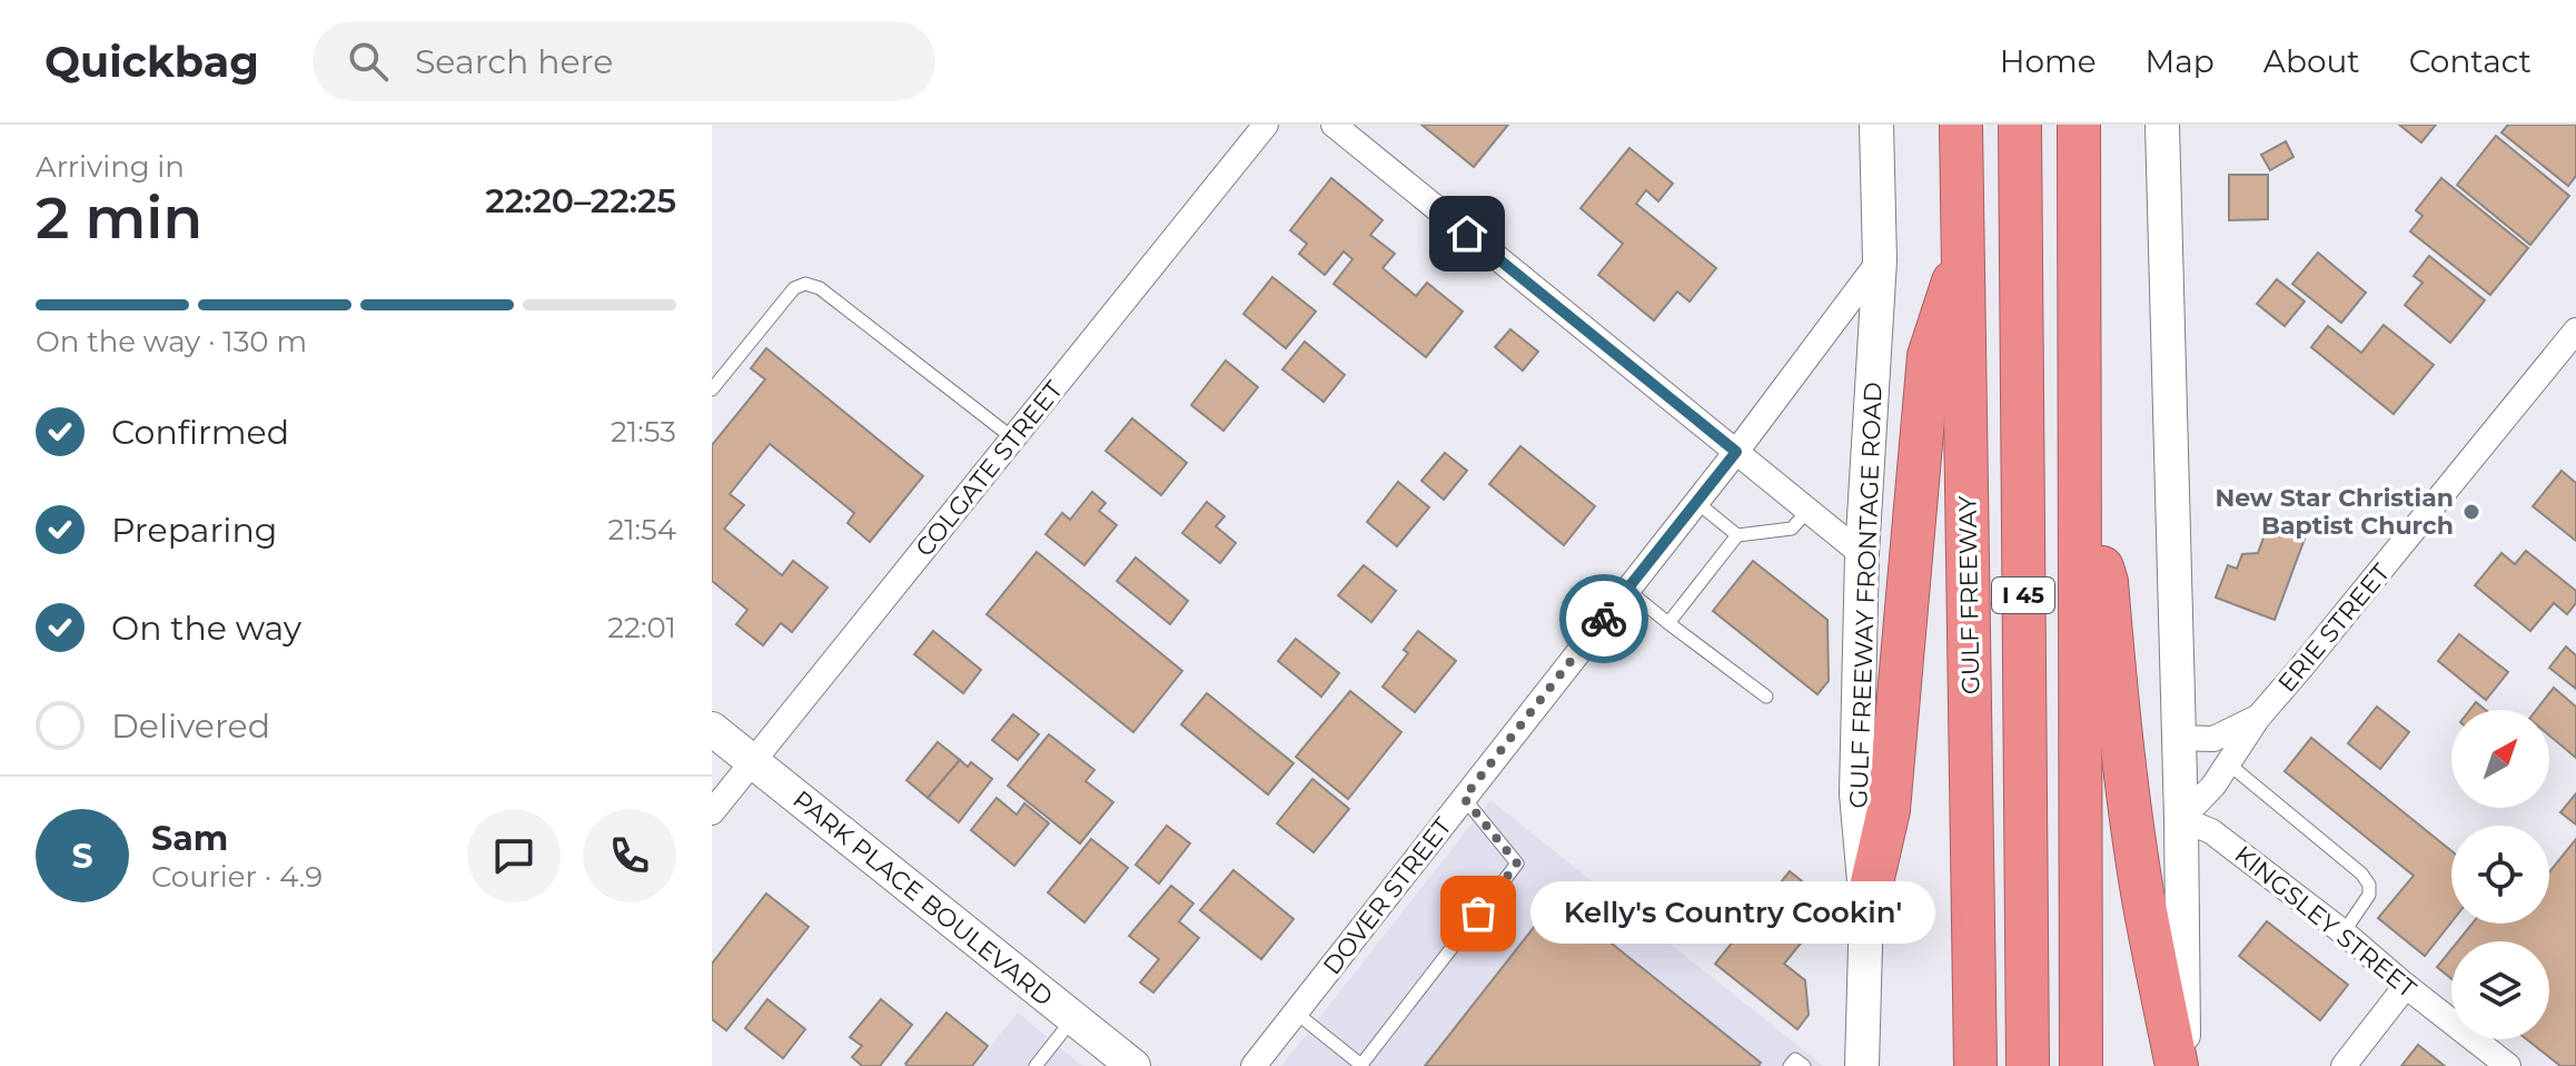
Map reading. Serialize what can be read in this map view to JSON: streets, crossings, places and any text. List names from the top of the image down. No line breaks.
{"streets":{"highway":["GULF FREEWAY","I 45"],"main road":["GULF FREEWAY FRONTAGE ROAD","PARK PLACE BOULEVARD"],"street":["COLGATE STREET","ERIE STREET","DOVER STREET","KINGSLEY STREET"]},"crossings":[["COLGATE STREET","PARK PLACE BOULEVARD"],["GULF FREEWAY FRONTAGE ROAD","DOVER STREET"],["ERIE STREET","KINGSLEY STREET"]],"places":["New Star Christian Baptist Church","Kelly's Country Cookin'"],"north":"top right","page":{"header":"Quickbag","search":"Search here","nav":["Home","Map","About","Contact"],"heading":["2 min","Arriving in","22:20–22:25"],"panel":["Sam","Courier · 4.9"],"bar":"On the way · 130 m","list":[["Confirmed","21:53"],["Preparing","21:54"],["On the way","22:01"],"Delivered"],"round":"S","bubble":"Kelly's Country Cookin'"}}
